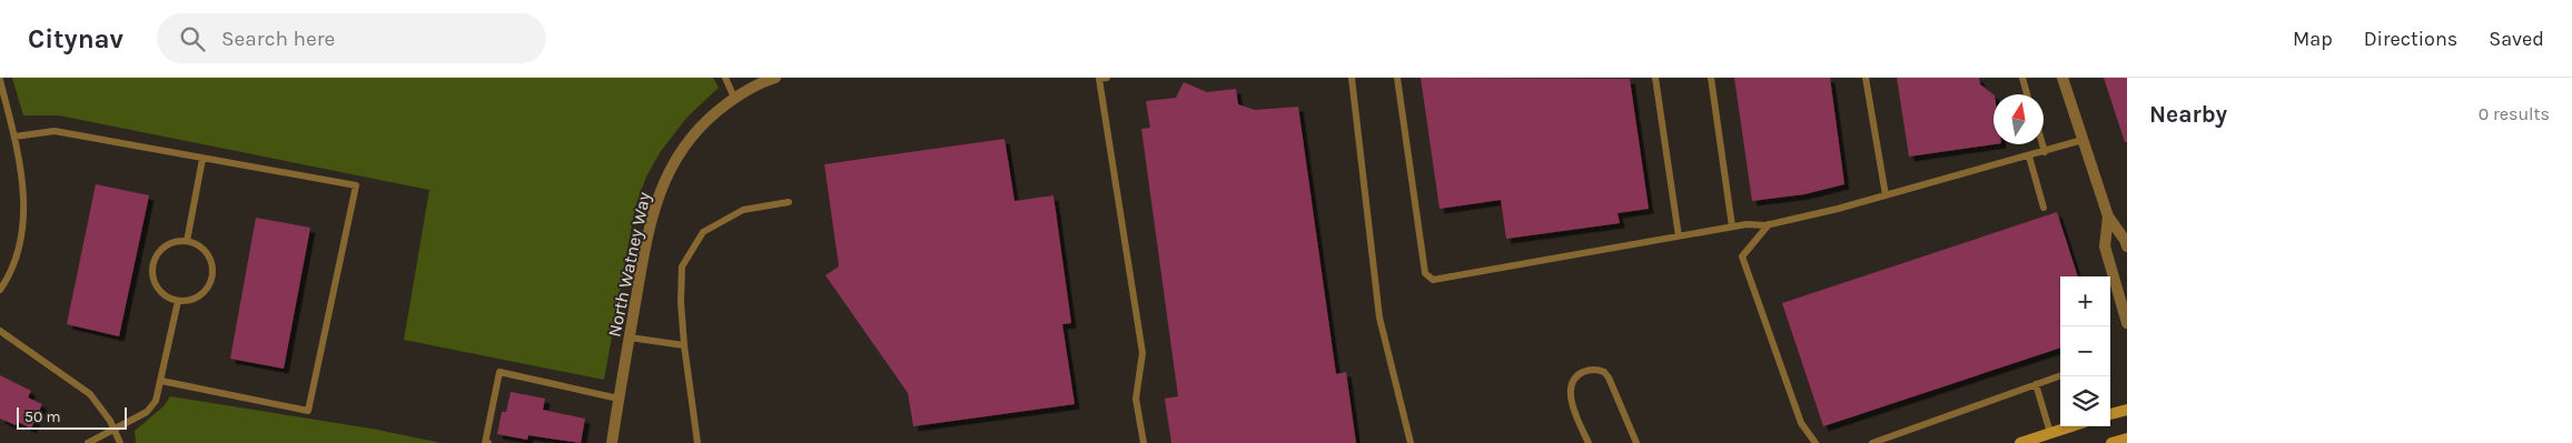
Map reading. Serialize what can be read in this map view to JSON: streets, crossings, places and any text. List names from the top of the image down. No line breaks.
{"streets":{"street":["North Watney Way"]},"scale_bar":"50 m","north":"top","page":{"header":"Citynav","search":"Search here","nav":["Map","Directions","Saved"],"heading":["Nearby","0 results"],"map_buttons":["+","−"],"scale":"50 m"}}
